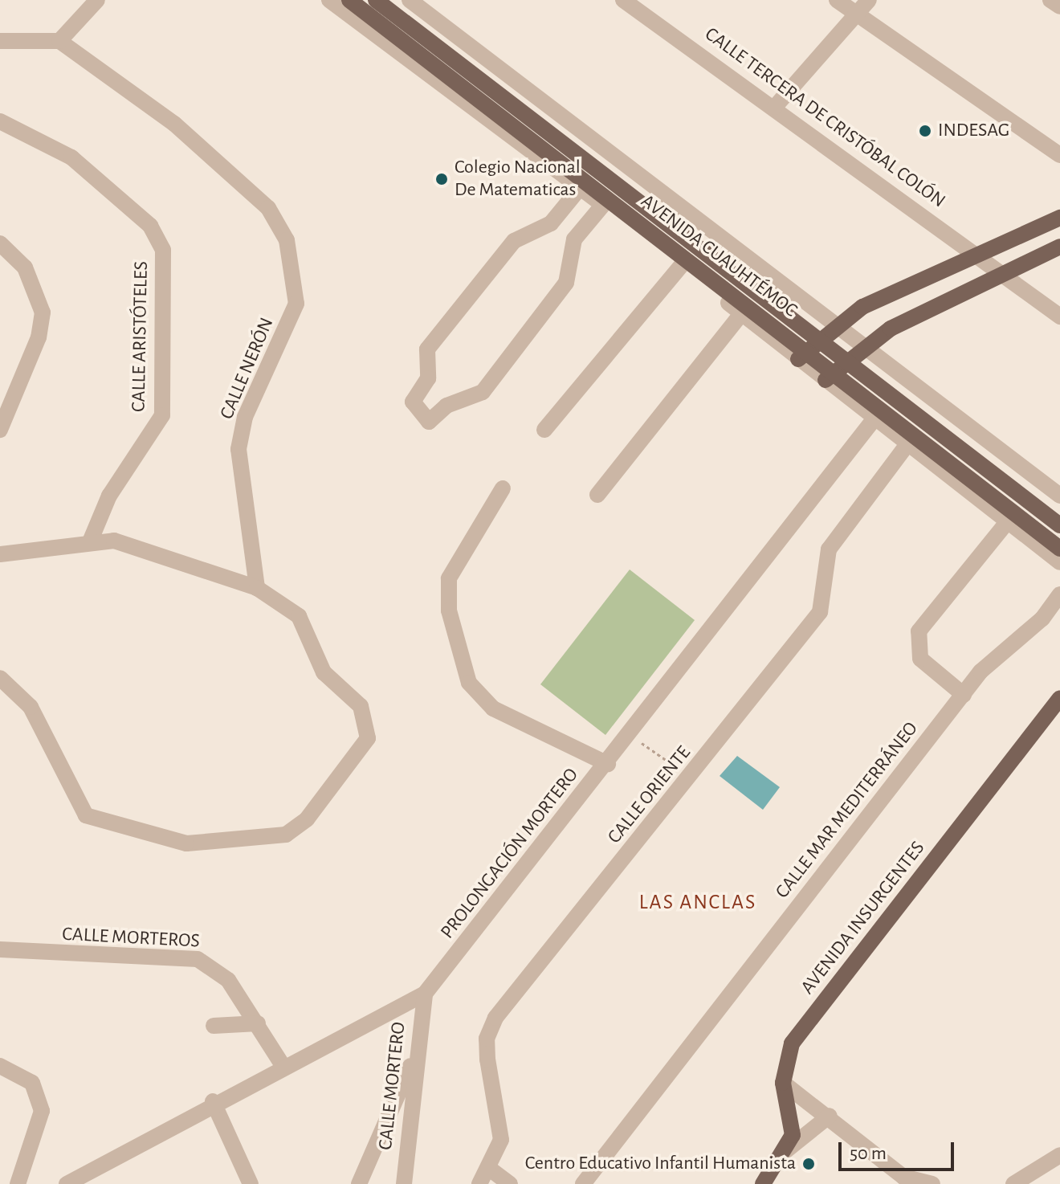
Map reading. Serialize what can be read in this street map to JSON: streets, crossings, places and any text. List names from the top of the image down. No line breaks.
{"streets":{"main road":["AVENIDA CUAUHTÉMOC","AVENIDA INSURGENTES"],"street":["CALLE TERCERA DE CRISTÓBAL COLÓN","CALLE ARISTÓTELES","CALLE NERÓN","CALLE ORIENTE","CALLE MAR MEDITERRÁNEO","PROLONGACIÓN MORTERO","CALLE MORTEROS","CALLE MORTERO"]},"crossings":[["PROLONGACIÓN MORTERO","CALLE MORTEROS"],["PROLONGACIÓN MORTERO","CALLE MORTERO"]],"districts":["LAS ANCLAS"],"places":["INDESAG","Colegio Nacional De Matematicas","Centro Educativo Infantil Humanista"],"scale_bar":"50 m"}
